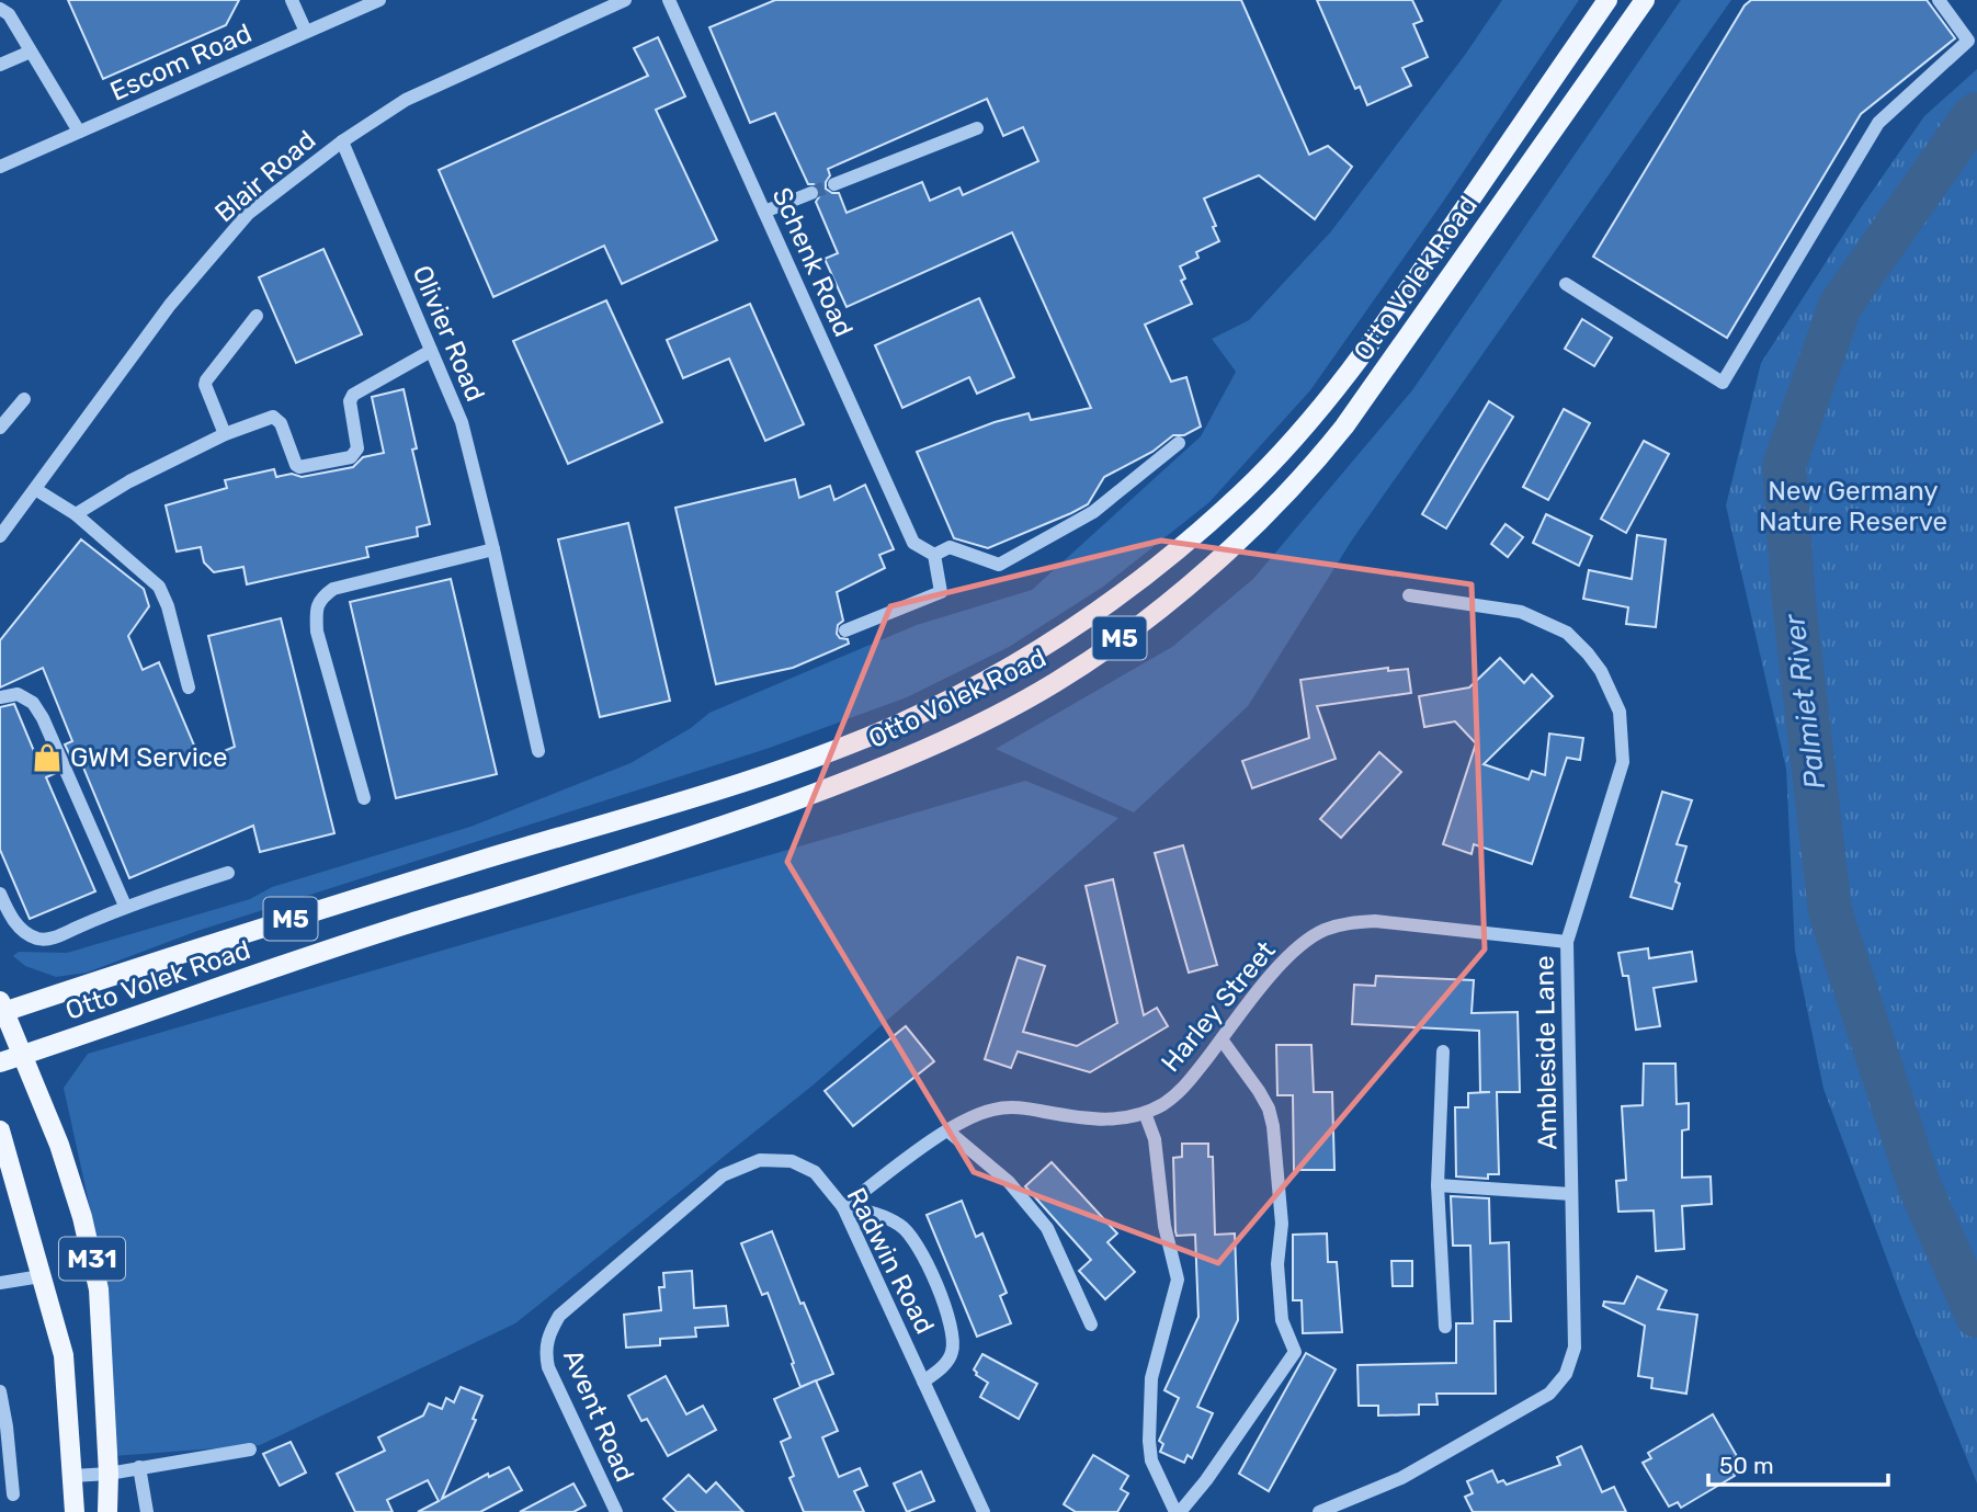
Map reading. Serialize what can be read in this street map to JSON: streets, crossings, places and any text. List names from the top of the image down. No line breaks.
{"streets":{"main road":["Otto Volek Road","M5","M31"],"street":["Escom Road","Blair Road","Schenk Road","Olivier Road","Harley Street","Ambleside Lane","Radwin Road","Avent Road"]},"crossings":[["Blair Road","Olivier Road"],["Otto Volek Road","M5"],["Otto Volek Road","M31"],["M5","M31"],["Harley Street","Ambleside Lane"],["Harley Street","Radwin Road"],["Radwin Road","Avent Road"]],"water":["Palmiet River"],"parks":["New Germany Nature Reserve"],"places":{"shop":["GWM Service"]},"scale_bar":"50 m"}
